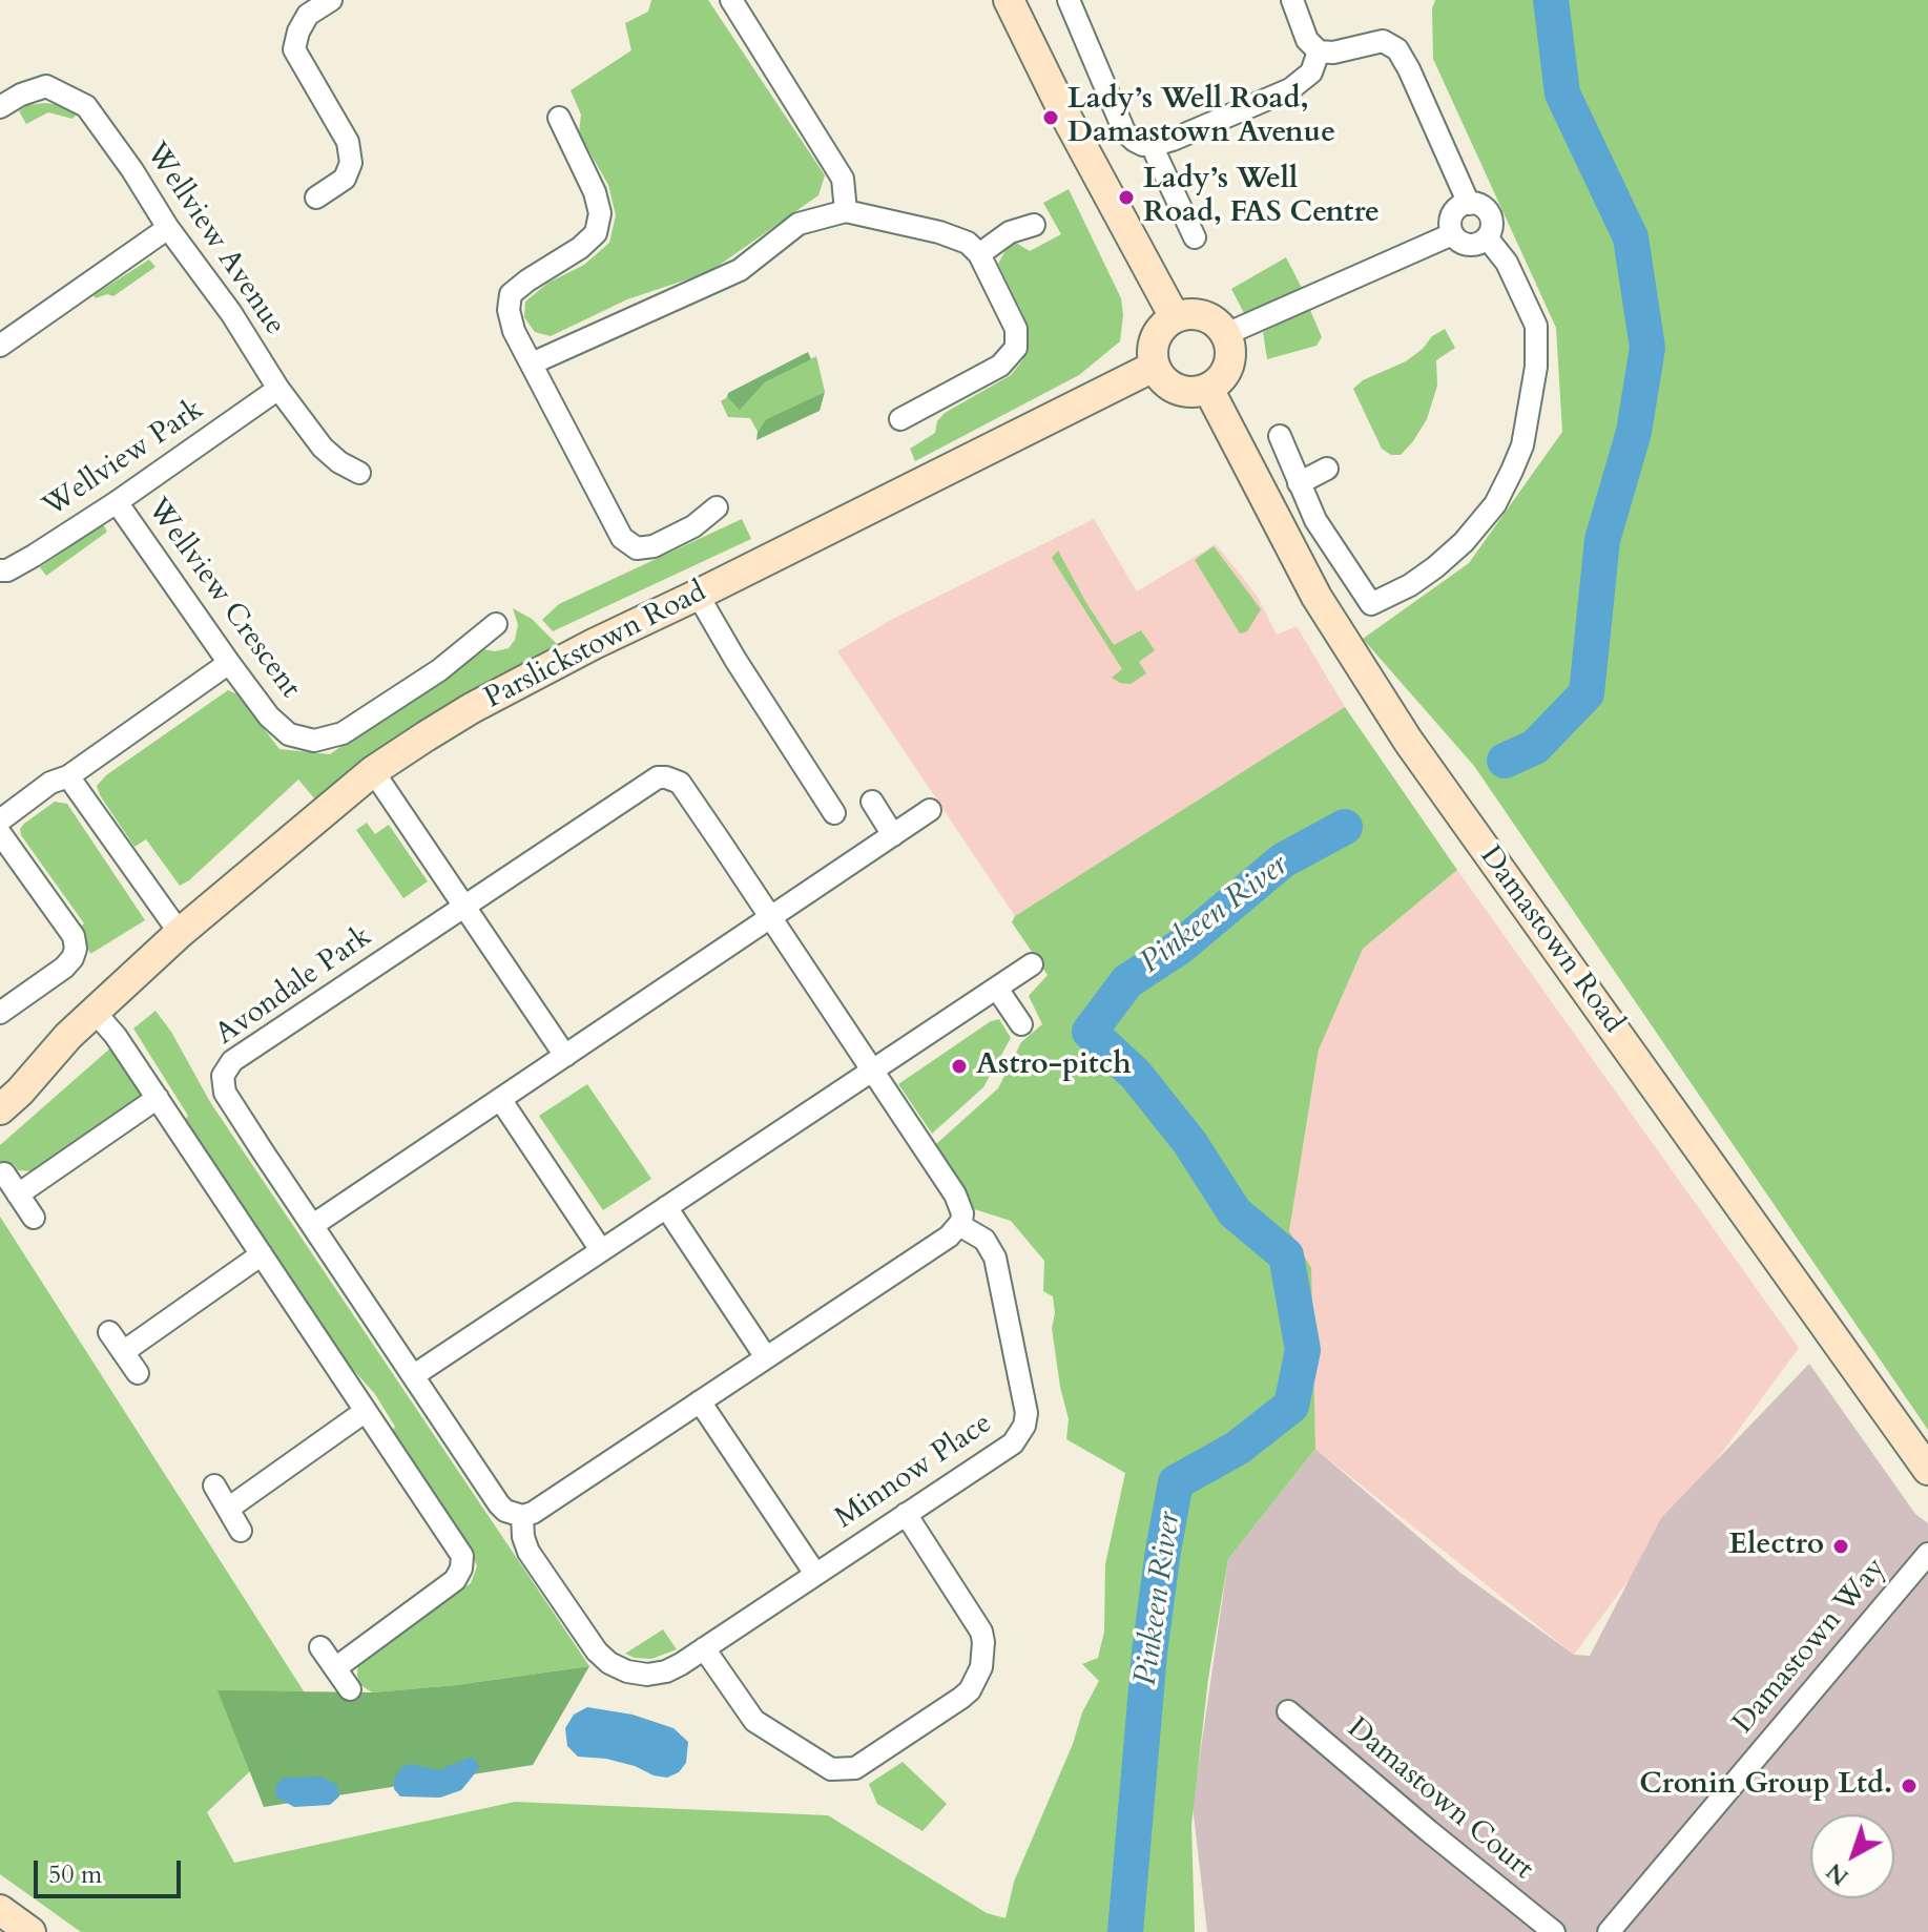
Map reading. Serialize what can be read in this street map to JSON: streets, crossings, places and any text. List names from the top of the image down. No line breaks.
{"streets":{"street":["Wellview Avenue","Wellview Park","Wellview Crescent","Parslickstown Road","Damastown Road","Avondale Park","Minnow Place","Damastown Way","Damastown Court"]},"crossings":[["Wellview Avenue","Wellview Park"],["Wellview Park","Wellview Crescent"],["Parslickstown Road","Damastown Road"],["Avondale Park","Minnow Place"]],"water":["Pinkeen River"],"places":["Lady’s Well Road, Damastown Avenue","Lady’s Well Road, FAS Centre","Astro-pitch","Electro","Cronin Group Ltd."],"scale_bar":"50 m","north":"bottom left"}
